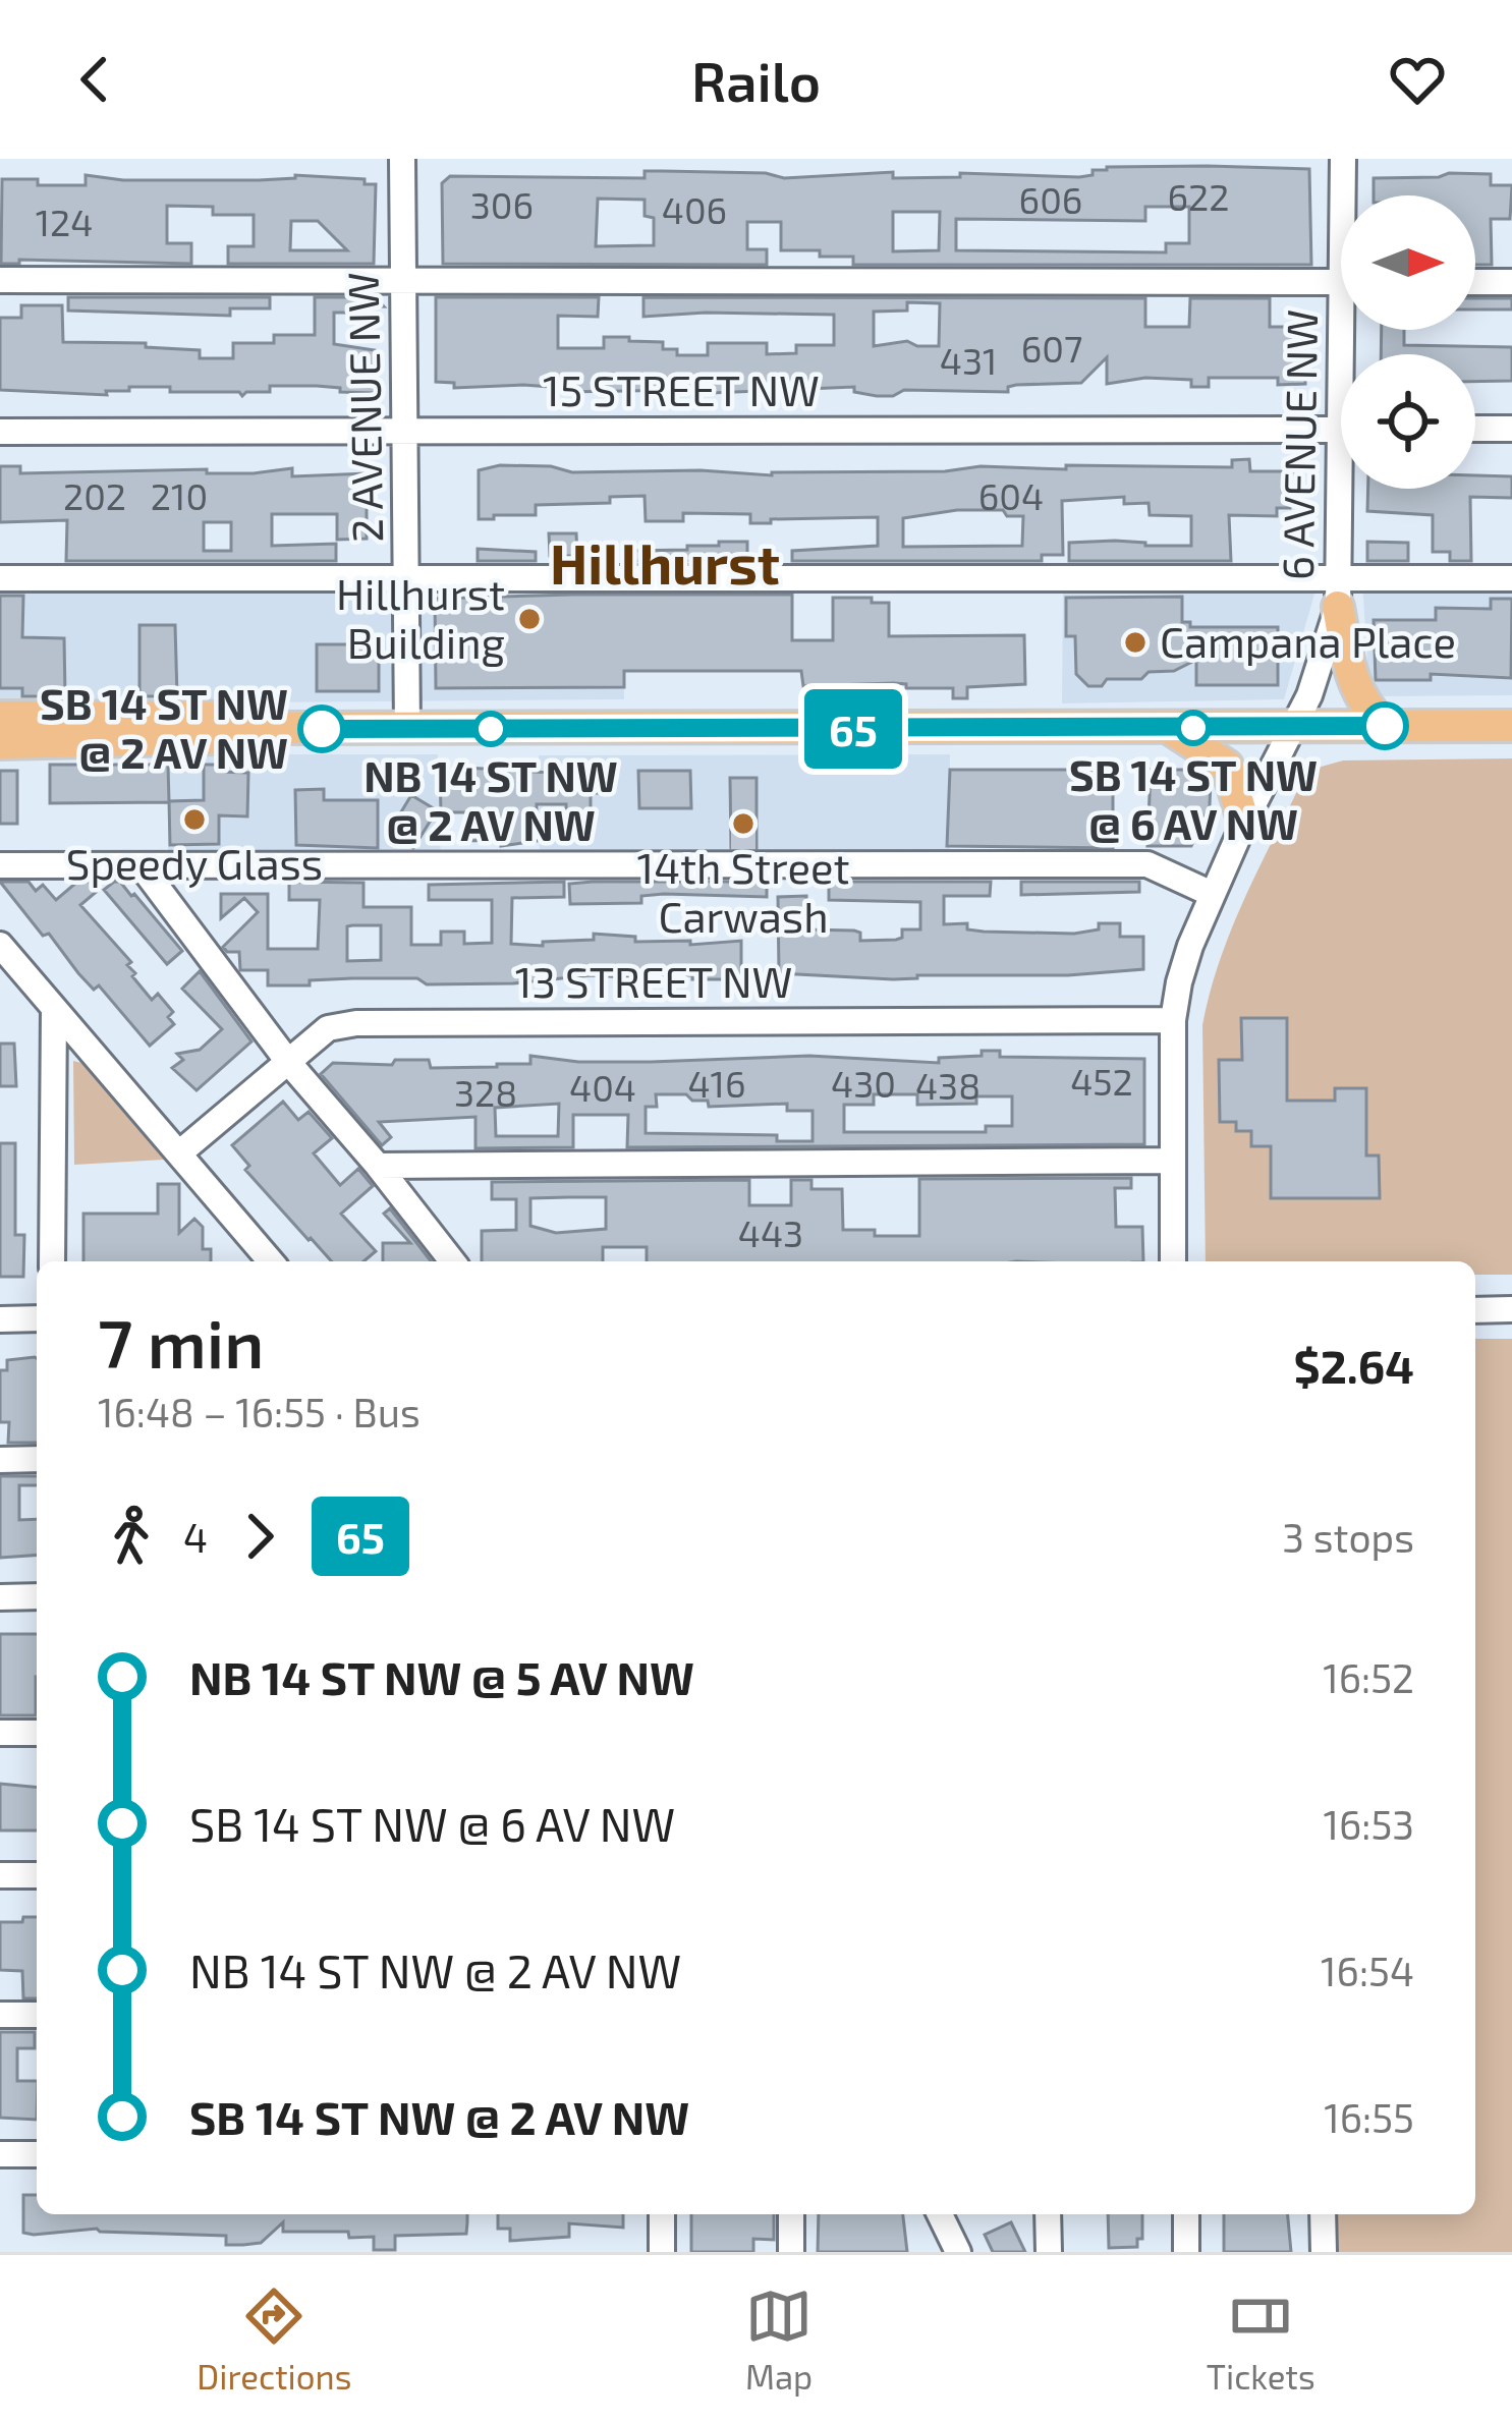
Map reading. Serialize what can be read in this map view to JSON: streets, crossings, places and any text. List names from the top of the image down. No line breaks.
{"streets":{"street":["15 STREET NW","2 AVENUE NW","6 AVENUE NW","13 STREET NW"]},"crossings":[["15 STREET NW","2 AVENUE NW"],["6 AVENUE NW","13 STREET NW"]],"districts":["Hillhurst"],"places":["Hillhurst Building","Campana Place","SB 14 ST NW @ 6 AV NW","SB 14 ST NW @ 2 AV NW","NB 14 ST NW @ 2 AV NW","Speedy Glass","14th Street Carwash"],"lines":["bus line 65"],"house_numbers":["622","606","306","406","124","607","431","202","210","604","452","416","430","438","404","328","443"],"north":"right","page":{"header":"Railo","on_map":"65","heading":["7 min","16:48 – 16:55 · Bus","$2.64"],"legs":["4","65","3 stops"],"list":[{"name":"NB 14 ST NW @ 5 AV NW","value":"16:52"},{"name":"SB 14 ST NW @ 6 AV NW","value":"16:53"},{"name":"NB 14 ST NW @ 2 AV NW","value":"16:54"},{"name":"SB 14 ST NW @ 2 AV NW","value":"16:55"}],"tabs":["Directions","Map","Tickets"]}}
